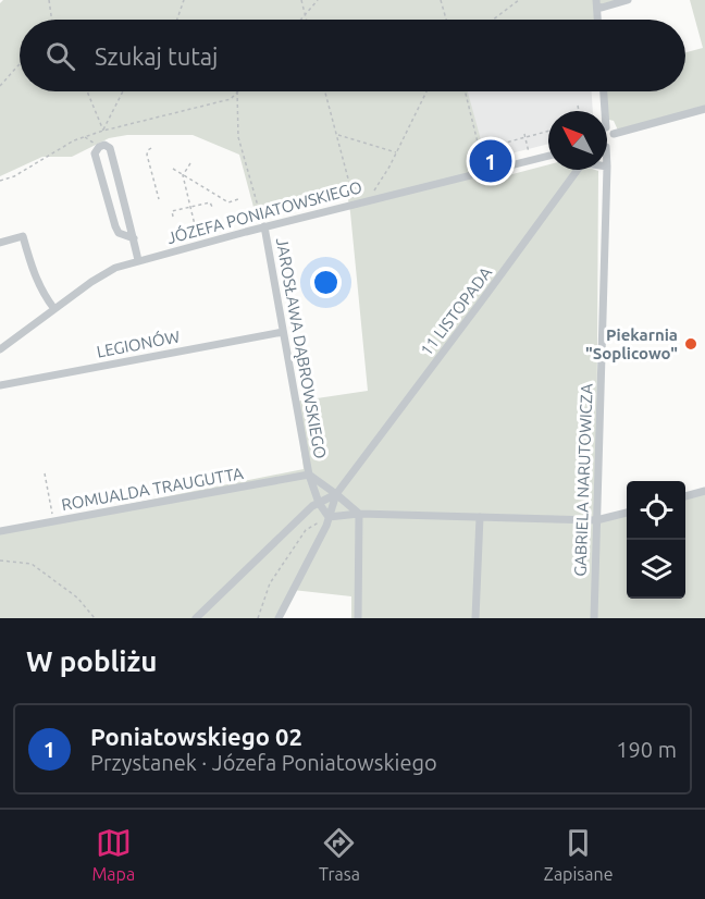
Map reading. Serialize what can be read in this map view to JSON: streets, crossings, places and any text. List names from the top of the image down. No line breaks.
{"streets":{"street":["JÓZEFA PONIATOWSKIEGO","11 LISTOPADA","LEGIONÓW","JAROSŁAWA DĄBROWSKIEGO","GABRIELA NARUTOWICZA","ROMUALDA TRAUGUTTA"]},"crossings":[["JÓZEFA PONIATOWSKIEGO","JAROSŁAWA DĄBROWSKIEGO"],["11 LISTOPADA","JAROSŁAWA DĄBROWSKIEGO"],["LEGIONÓW","JAROSŁAWA DĄBROWSKIEGO"],["JAROSŁAWA DĄBROWSKIEGO","ROMUALDA TRAUGUTTA"]],"places":["Piekarnia \"Soplicowo\""],"north":"top left","page":{"search":"Szukaj tutaj","pins":"1","heading":"W pobliżu","list":[{"mark":"1","name":"Poniatowskiego 02","note":"Przystanek · Józefa Poniatowskiego","value":"190 m"}],"nav":["Mapa","Trasa","Zapisane"]}}
